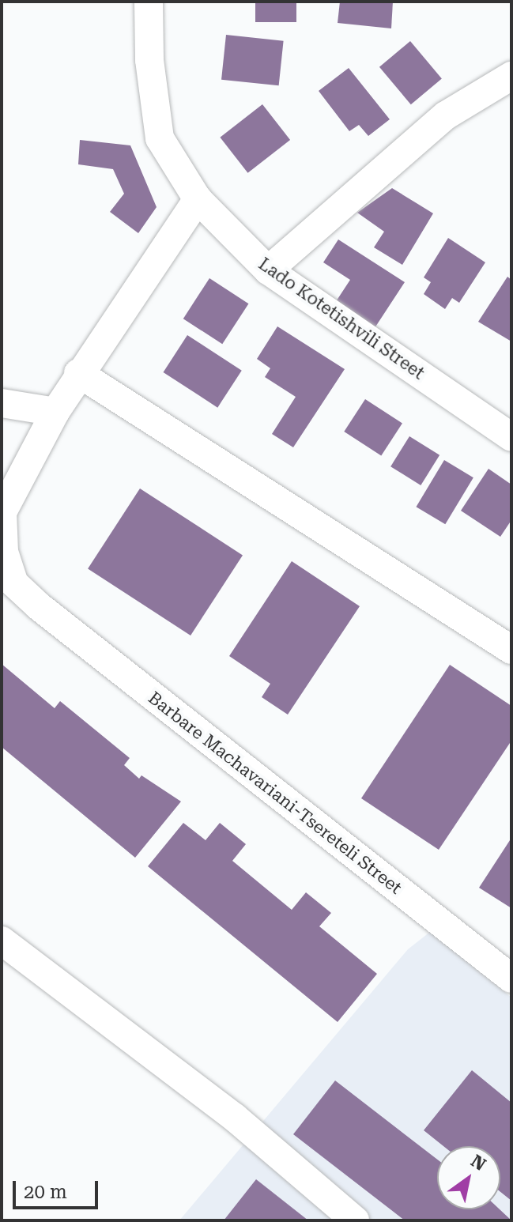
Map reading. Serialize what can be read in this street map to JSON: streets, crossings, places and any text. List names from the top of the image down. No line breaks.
{"streets":{"street":["Lado Kotetishvili Street","Barbare Machavariani-Tsereteli Street"]},"crossings":[["Lado Kotetishvili Street","Barbare Machavariani-Tsereteli Street"]],"scale_bar":"20 m","north":"top right"}
